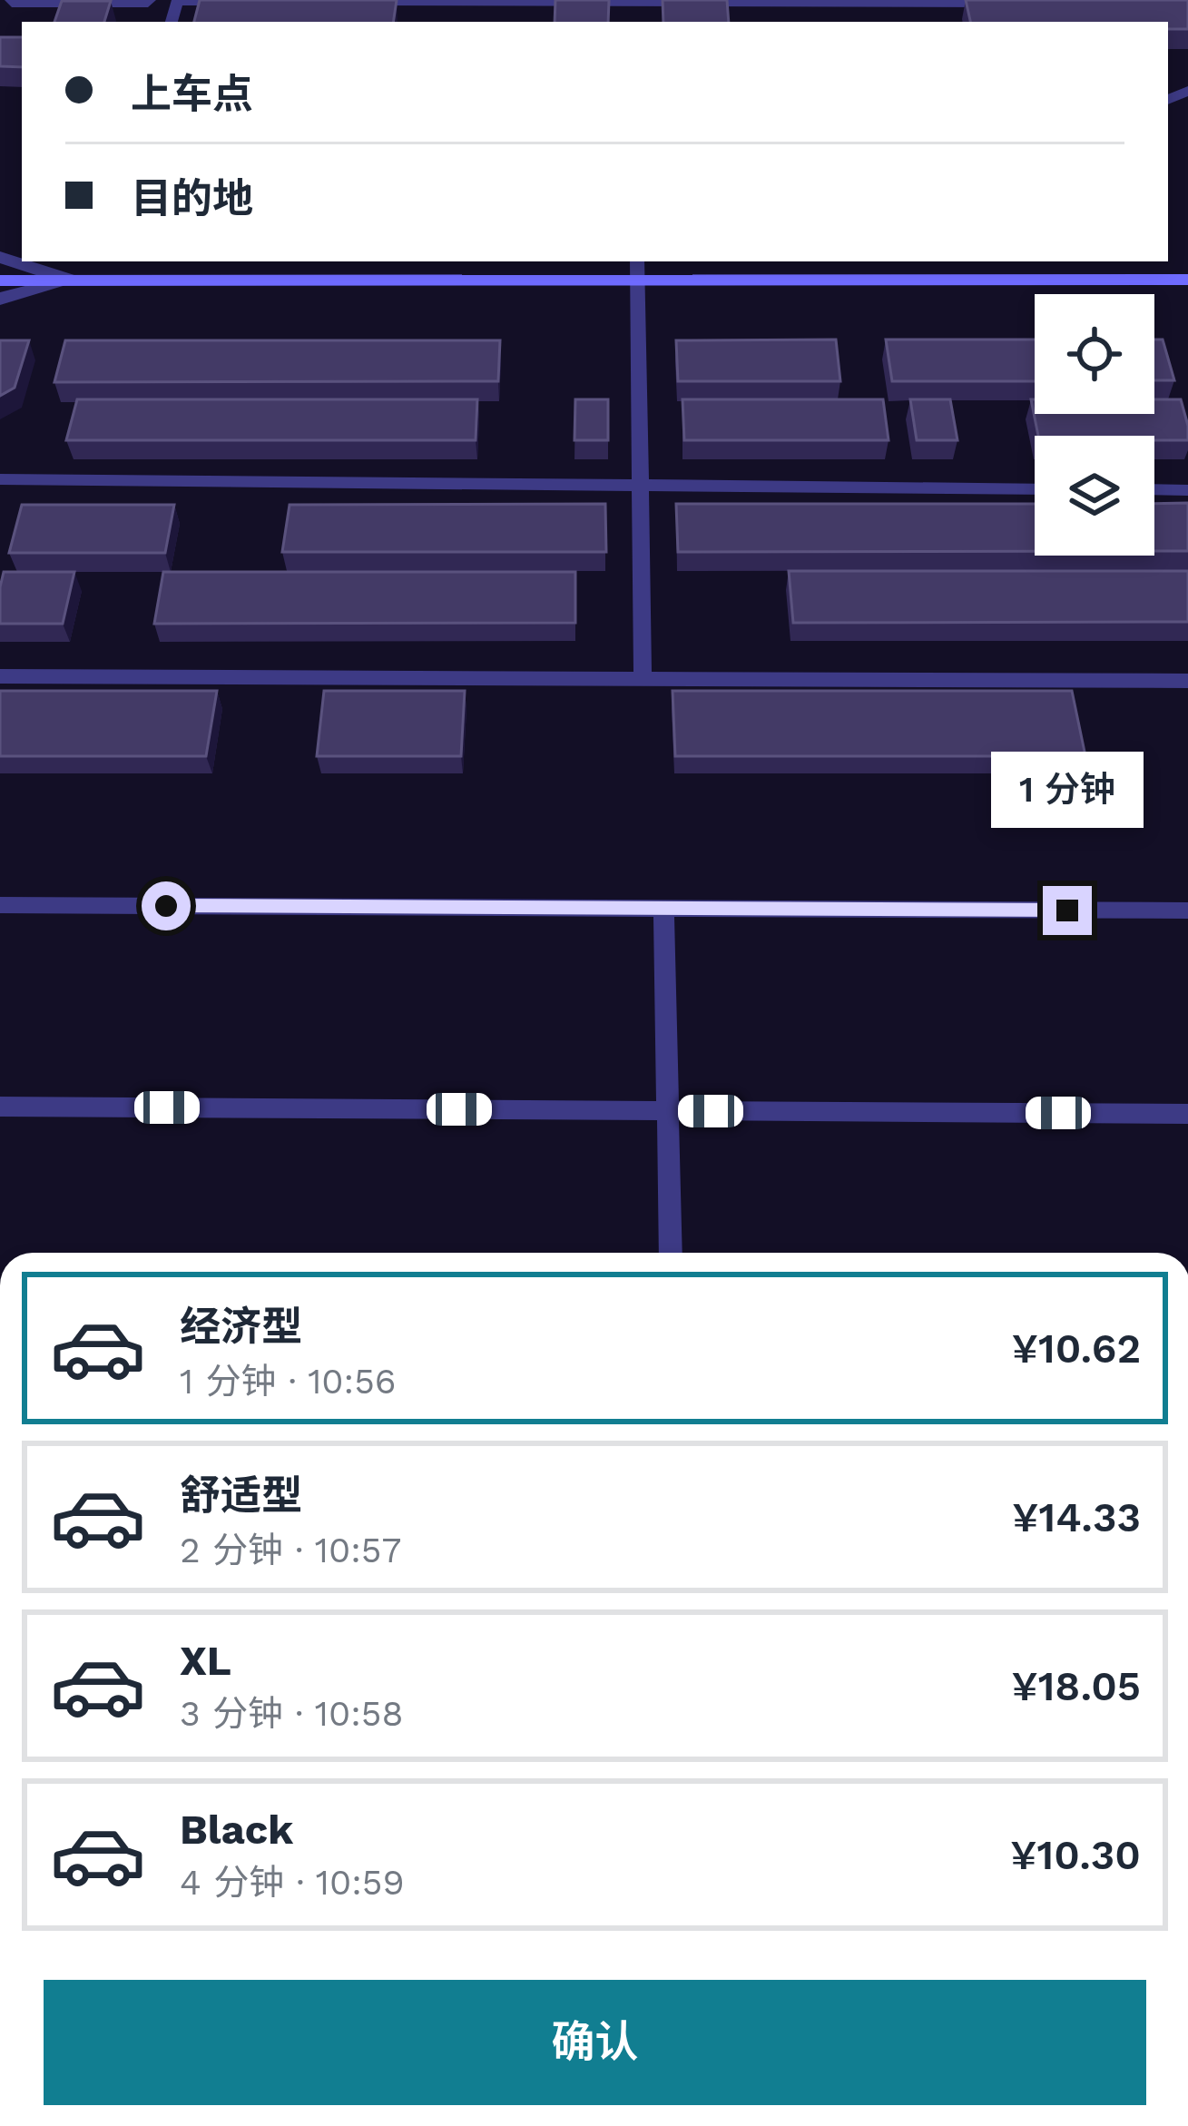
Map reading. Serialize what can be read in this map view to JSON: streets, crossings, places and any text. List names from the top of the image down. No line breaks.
{"page":{"banner":["上车点","目的地"],"bubble":"1 分钟","list":[{"name":"经济型","note":"1 分钟 · 10:56","value":"¥10.62"},{"name":"舒适型","note":"2 分钟 · 10:57","value":"¥14.33"},{"name":"XL","note":"3 分钟 · 10:58","value":"¥18.05"},{"name":"Black","note":"4 分钟 · 10:59","value":"¥10.30"}],"buttons":"确认"}}
